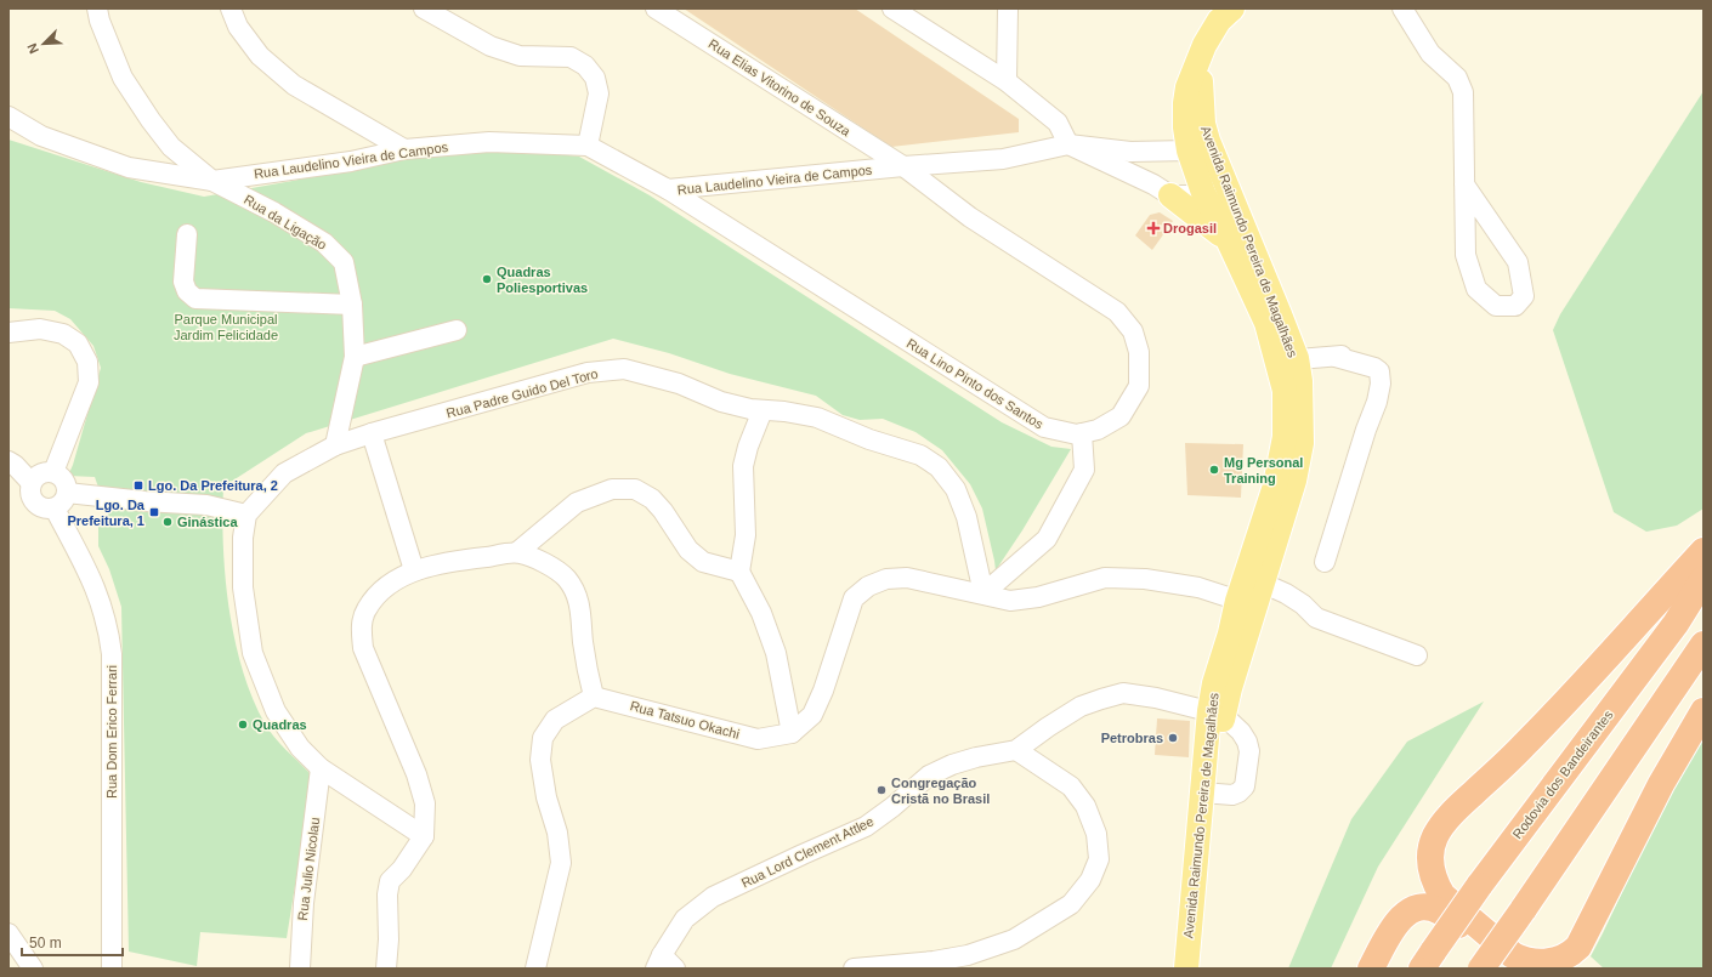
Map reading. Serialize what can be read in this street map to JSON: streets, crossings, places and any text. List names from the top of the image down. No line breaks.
{"streets":{"highway":["Rodovia dos Bandeirantes"],"main road":["Avenida Raimundo Pereira de Magalhães"],"street":["Rua Elias Vitorino de Souza","Rua Laudelino Vieira de Campos","Rua da Ligação","Rua Lino Pinto dos Santos","Rua Padre Guido Del Toro","Rua Tatsuo Okachi","Rua Dom Erico Ferrari","Rua Lord Clement Attlee","Rua Julio Nicolau"]},"crossings":[["Rua Elias Vitorino de Souza","Rua Laudelino Vieira de Campos"],["Rua Elias Vitorino de Souza","Rua Lino Pinto dos Santos"],["Rua Laudelino Vieira de Campos","Rua da Ligação"],["Rua Laudelino Vieira de Campos","Avenida Raimundo Pereira de Magalhães"],["Rua Laudelino Vieira de Campos","Rua Lino Pinto dos Santos"],["Rua da Ligação","Rua Padre Guido Del Toro"],["Avenida Raimundo Pereira de Magalhães","Rua Lord Clement Attlee"]],"parks":["Parque Municipal Jardim Felicidade"],"places":{"health":["Drogasil"],"other":["Quadras Poliesportivas","Mg Personal Training","Ginástica","Quadras","Petrobras","Congregação Cristã no Brasil"],"transit":["Lgo. Da Prefeitura, 2","Lgo. Da Prefeitura, 1"]},"scale_bar":"50 m","north":"bottom left"}
